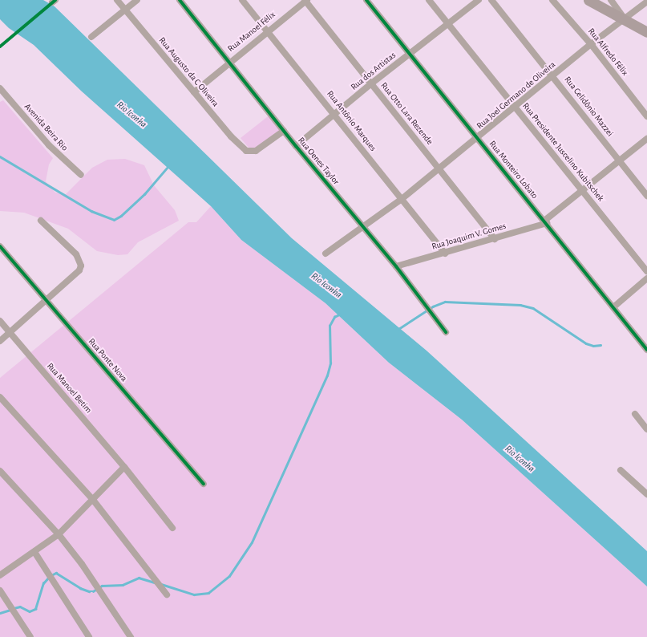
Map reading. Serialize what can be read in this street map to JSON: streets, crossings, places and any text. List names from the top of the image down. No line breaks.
{"streets":{"street":["Rua Manoel Félix","Rua Alfredo Félix","Rua dos Artistas","Rua Augusto da C Oliveira","Rua Joel Germano de Oliveira","Rua Celidônio Mazzei","Rua Otto Lara Rezende","Rua Antônio Marques","Avenida Beira Rio","Rua Presidente Juscelino Kubitschek","Rua Oenes Taylor","Rua Monteiro Lobato","Rua Joaquim V. Gomes","Rua Ponte Nova","Rua Manoel Betim"]},"crossings":[["Rua Manoel Félix","Rua Augusto da C Oliveira"],["Rua Manoel Félix","Rua Otto Lara Rezende"],["Rua Manoel Félix","Rua Antônio Marques"],["Rua Manoel Félix","Rua Oenes Taylor"],["Rua Alfredo Félix","Rua Joel Germano de Oliveira"],["Rua dos Artistas","Rua Otto Lara Rezende"],["Rua dos Artistas","Rua Antônio Marques"],["Rua dos Artistas","Rua Presidente Juscelino Kubitschek"],["Rua dos Artistas","Rua Oenes Taylor"],["Rua dos Artistas","Rua Monteiro Lobato"],["Rua Augusto da C Oliveira","Rua Oenes Taylor"],["Rua Joel Germano de Oliveira","Rua Celidônio Mazzei"],["Rua Joel Germano de Oliveira","Rua Otto Lara Rezende"],["Rua Joel Germano de Oliveira","Rua Antônio Marques"],["Rua Joel Germano de Oliveira","Rua Presidente Juscelino Kubitschek"],["Rua Joel Germano de Oliveira","Rua Oenes Taylor"],["Rua Joel Germano de Oliveira","Rua Monteiro Lobato"],["Rua Celidônio Mazzei","Rua Joaquim V. Gomes"],["Rua Otto Lara Rezende","Rua Joaquim V. Gomes"],["Rua Antônio Marques","Rua Joaquim V. Gomes"],["Rua Presidente Juscelino Kubitschek","Rua Joaquim V. Gomes"],["Rua Oenes Taylor","Rua Joaquim V. Gomes"],["Rua Monteiro Lobato","Rua Joaquim V. Gomes"]],"water":["Rio Iconha"]}
